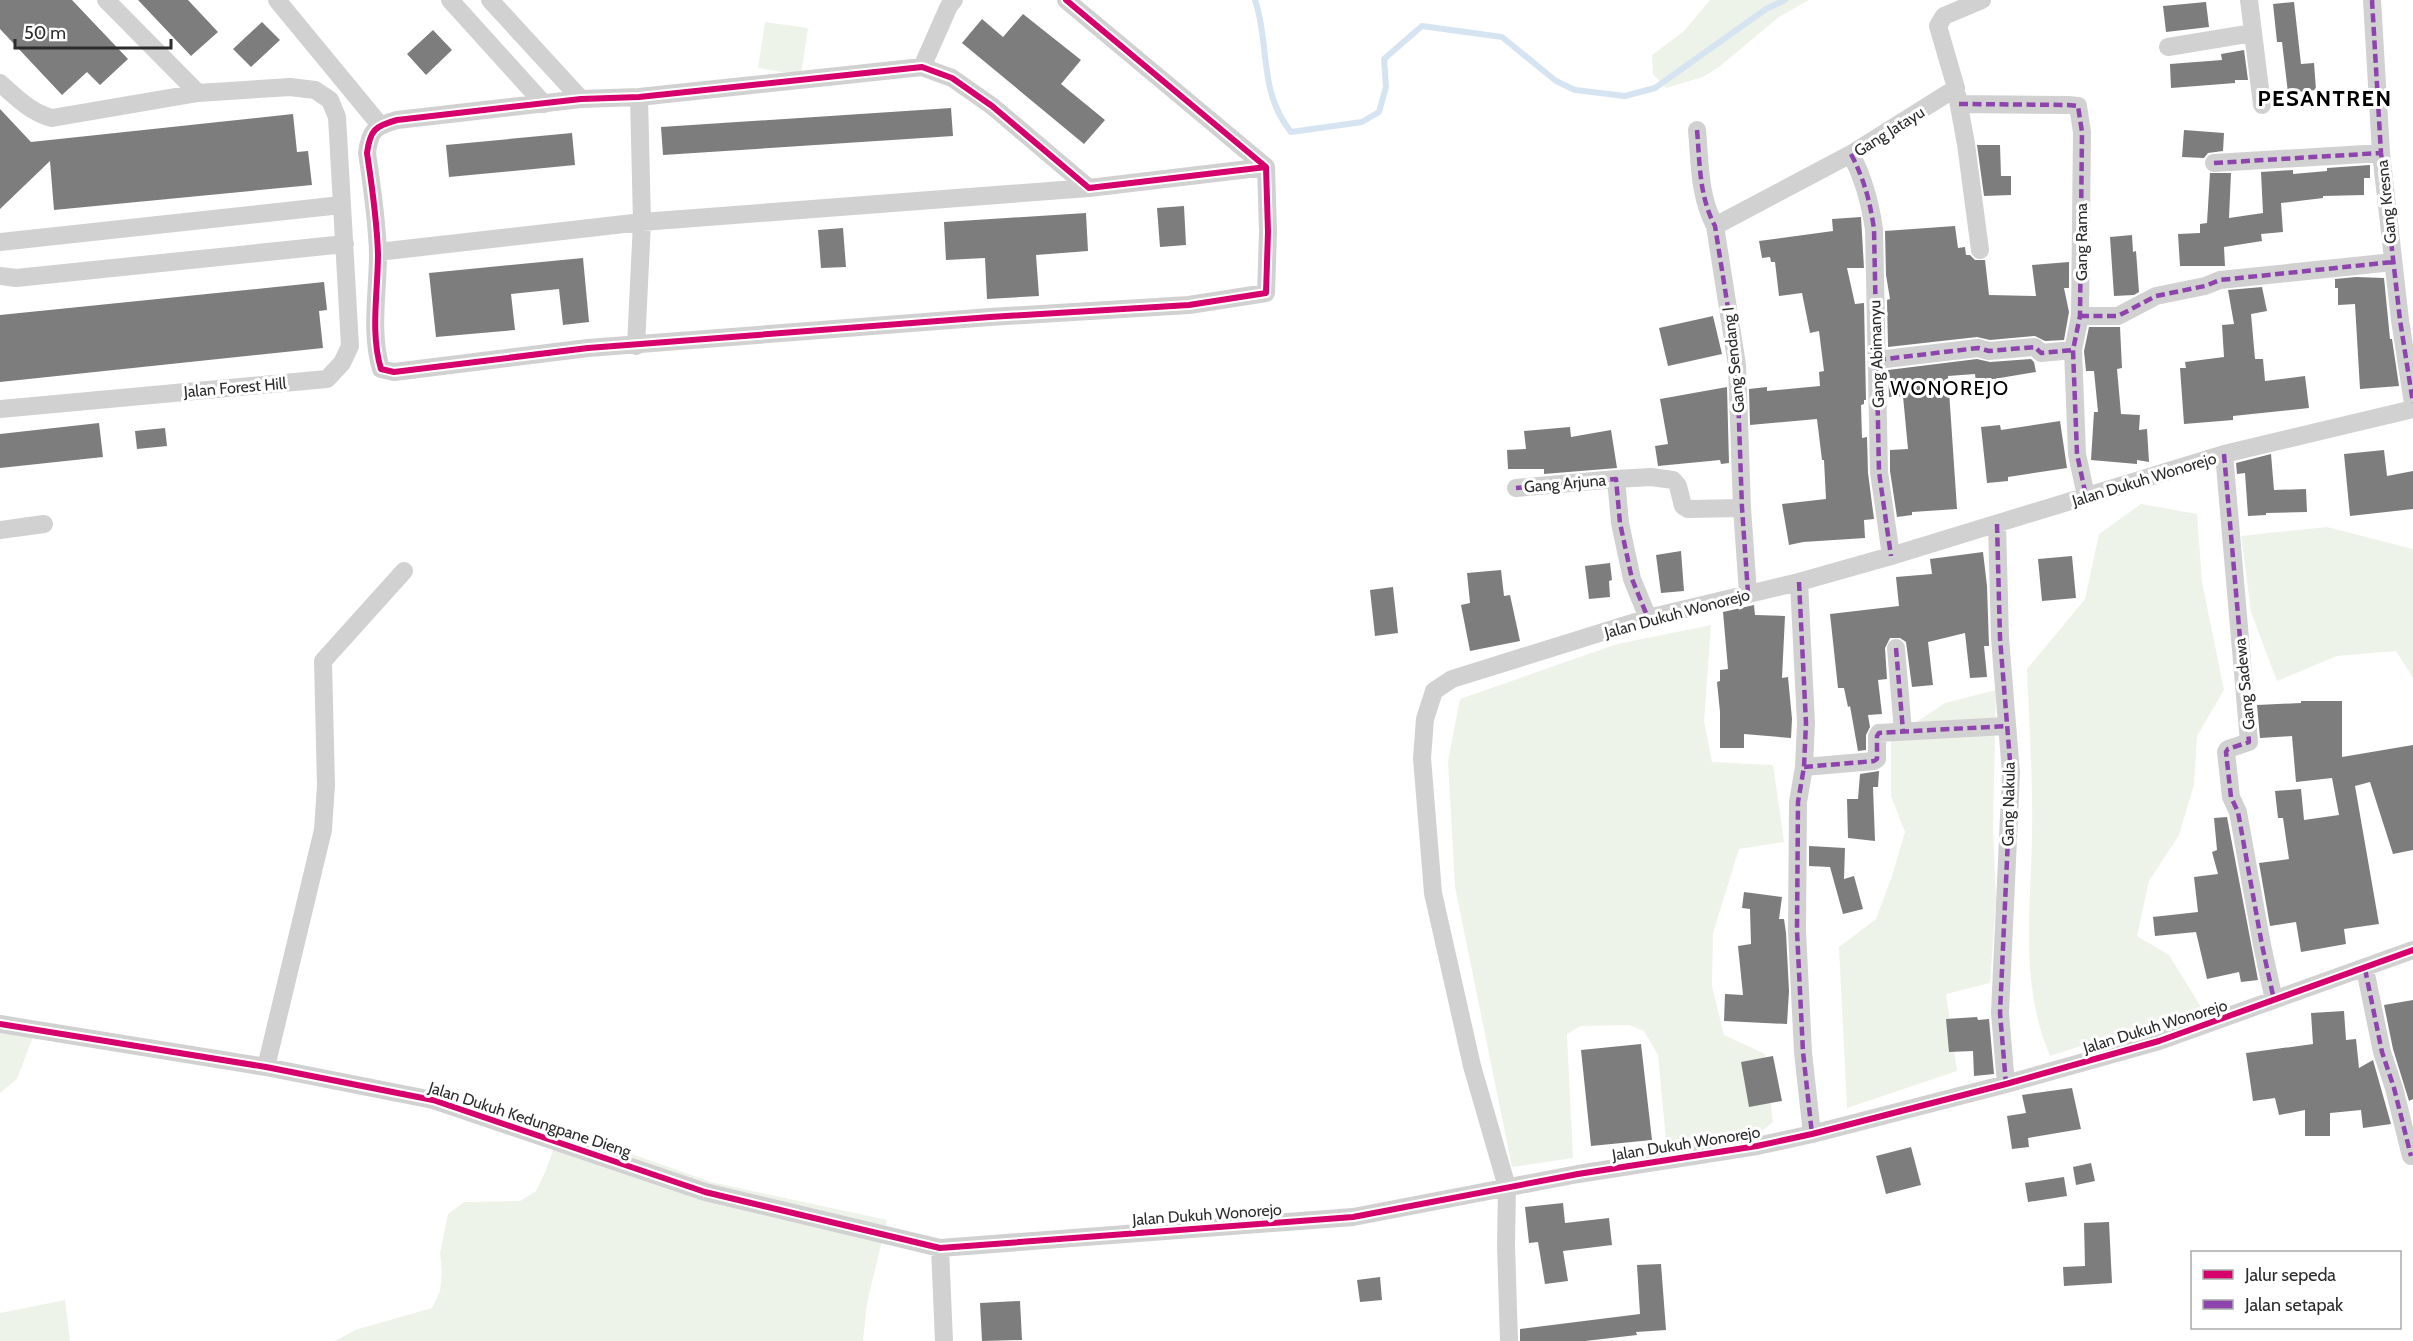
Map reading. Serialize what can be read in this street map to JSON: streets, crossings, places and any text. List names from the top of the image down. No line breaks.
{"streets":{"street":["Gang Jatayu","Gang Kresna","Gang Rama","Gang Abimanyu","Gang Sendang I","Jalan Forest Hill","Jalan Dukuh Wonorejo","Gang Arjuna","Gang Sadewa","Gang Nakula","Jalan Dukuh Kedungpane Dieng"]},"crossings":[["Gang Jatayu","Gang Rama"],["Gang Jatayu","Gang Abimanyu"],["Gang Jatayu","Gang Sendang I"],["Gang Rama","Jalan Dukuh Wonorejo"],["Gang Abimanyu","Jalan Dukuh Wonorejo"],["Gang Sendang I","Jalan Dukuh Wonorejo"],["Jalan Dukuh Wonorejo","Gang Arjuna"],["Jalan Dukuh Wonorejo","Gang Sadewa"],["Jalan Dukuh Wonorejo","Gang Nakula"],["Jalan Dukuh Wonorejo","Jalan Dukuh Kedungpane Dieng"]],"districts":["PESANTREN","WONOREJO"],"legend":["Jalur sepeda","Jalan setapak"],"scale_bar":"50 m"}
